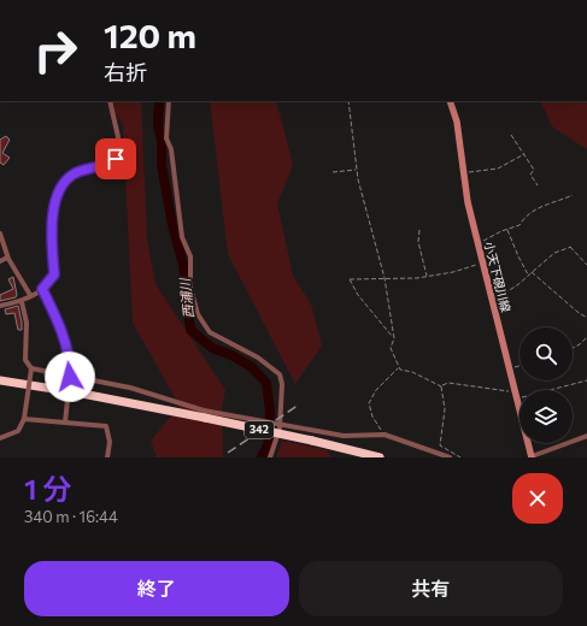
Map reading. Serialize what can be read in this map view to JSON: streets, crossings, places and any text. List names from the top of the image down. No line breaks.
{"streets":{"highway":["342"],"main road":["小天下硯川線"]},"water":["西浦川"],"page":{"turn":["120 m","右折"],"heading":["1 分","340 m · 16:44"],"buttons":["終了","共有"]}}
